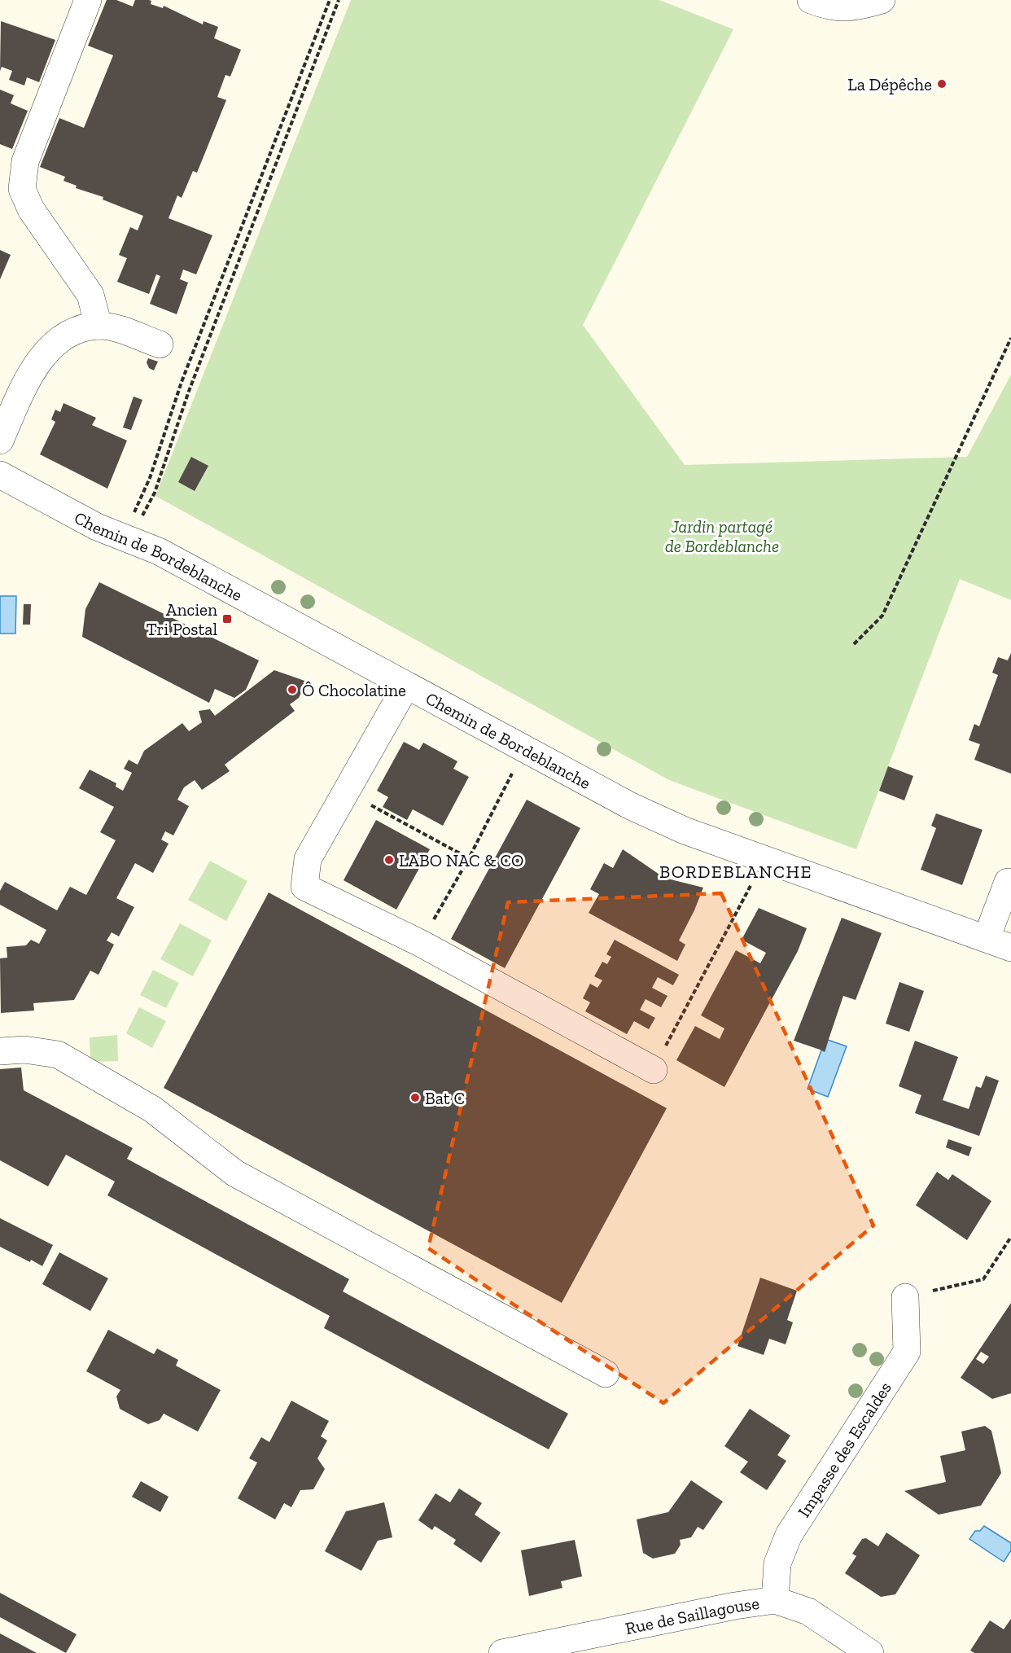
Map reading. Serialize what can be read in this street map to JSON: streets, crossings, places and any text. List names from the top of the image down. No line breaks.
{"streets":{"street":["Chemin de Bordeblanche","Impasse des Escaldes","Rue de Saillagouse"]},"crossings":[["Impasse des Escaldes","Rue de Saillagouse"]],"districts":["BORDEBLANCHE"],"parks":["Jardin partagé de Bordeblanche"],"places":{"other":["La Dépêche","Ô Chocolatine","LABO NAC & CO","Bat C"],"transit":["Ancien Tri Postal"]}}
